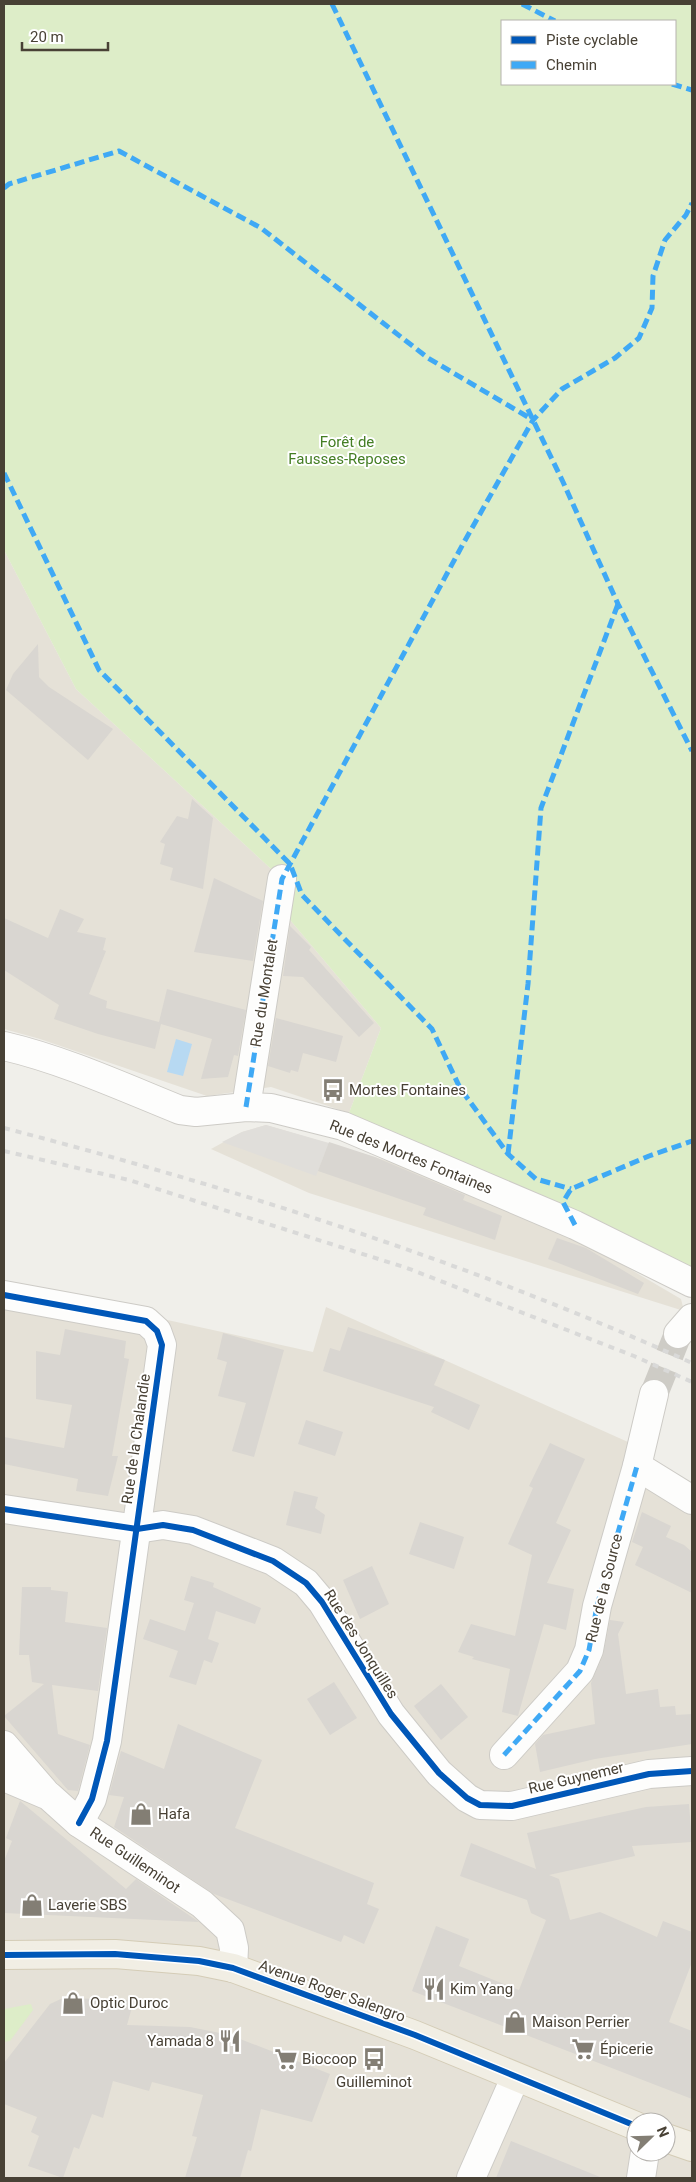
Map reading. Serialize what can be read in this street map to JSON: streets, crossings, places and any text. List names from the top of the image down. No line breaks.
{"streets":{"main road":["Avenue Roger Salengro"],"street":["Rue du Montalet","Rue des Mortes Fontaines","Rue de la Chalandie","Rue de la Source","Rue des Jonquilles","Rue Guynemer","Rue Guilleminot"]},"crossings":[["Rue du Montalet","Rue des Mortes Fontaines"],["Rue de la Chalandie","Rue des Jonquilles"],["Rue de la Chalandie","Rue Guilleminot"],["Rue des Jonquilles","Rue Guynemer"],["Rue Guilleminot","Avenue Roger Salengro"]],"parks":["Forêt de Fausses-Reposes"],"places":{"bus stop":["Mortes Fontaines","Guilleminot"],"shop":["Hafa","Laverie SBS","Optic Duroc","Maison Perrier"],"restaurant":["Kim Yang","Yamada 8"],"supermarket":["Épicerie","Biocoop"]},"legend":["Piste cyclable","Chemin"],"scale_bar":"20 m","north":"top right"}
